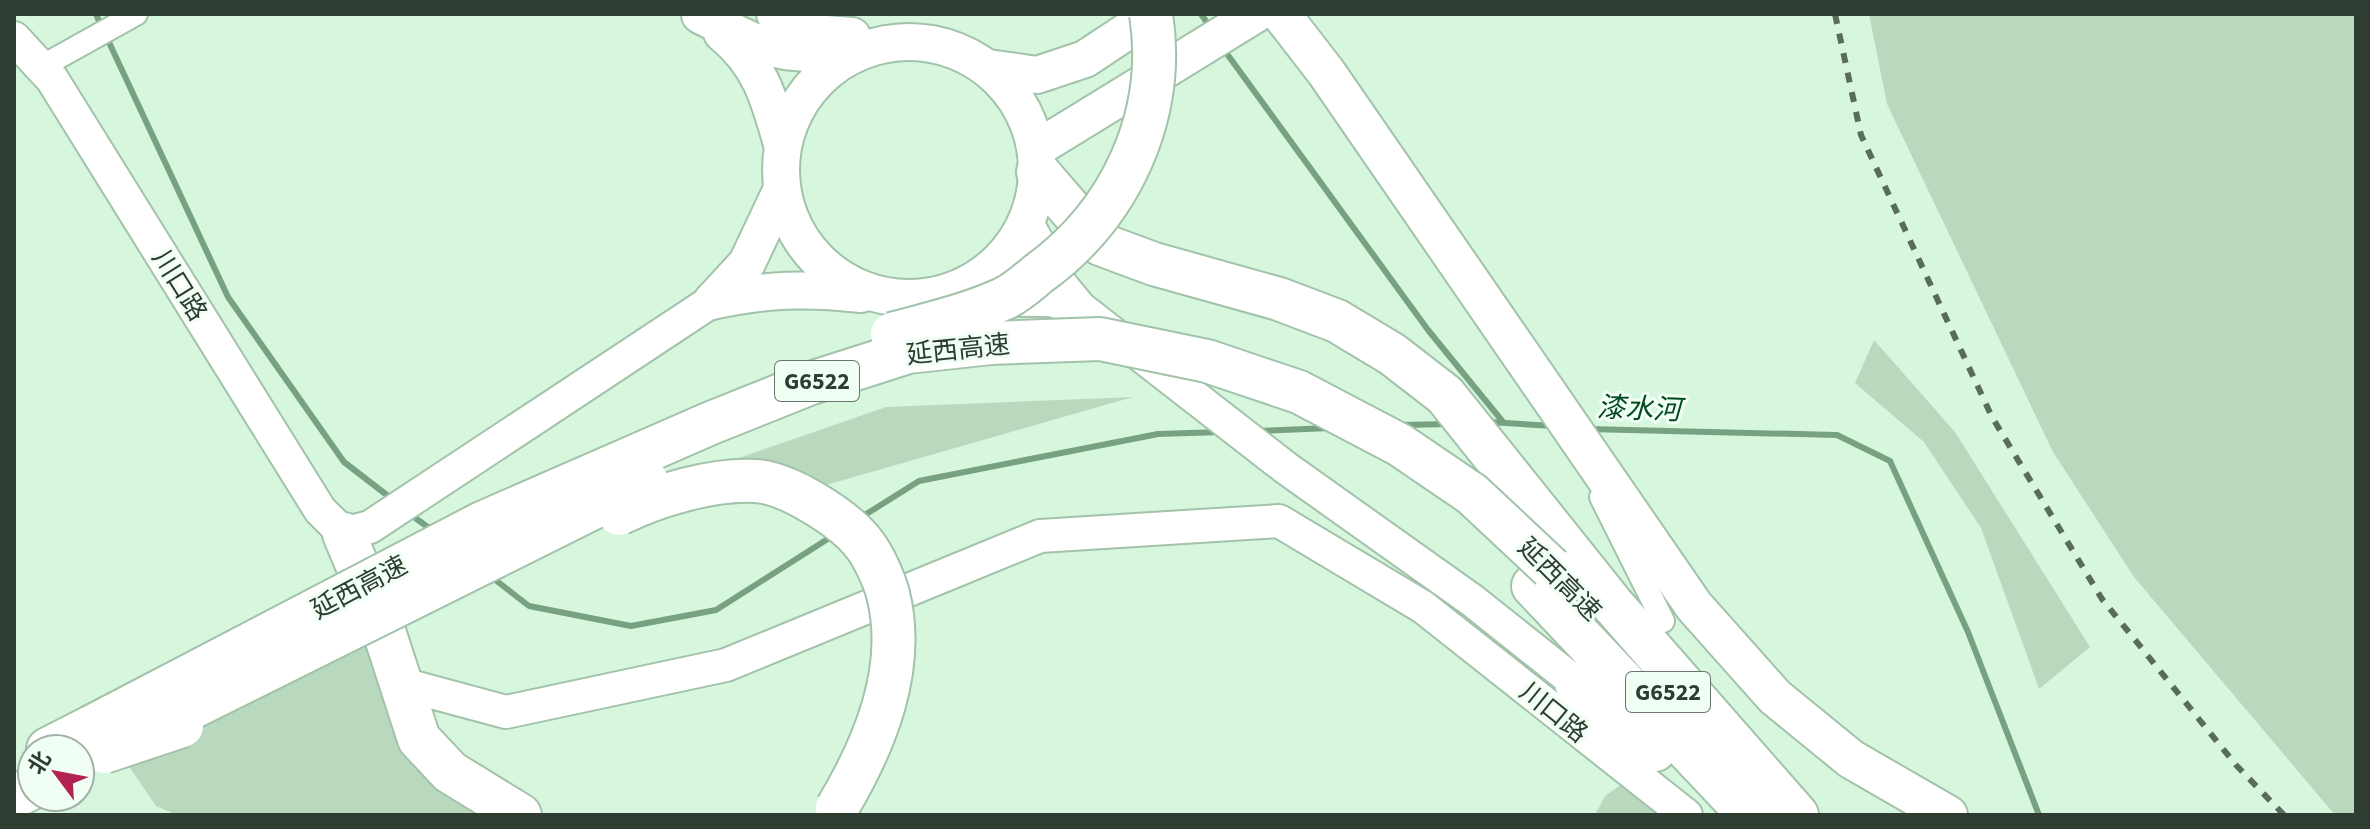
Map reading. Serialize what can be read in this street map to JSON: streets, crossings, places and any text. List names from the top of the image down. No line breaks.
{"streets":{"highway":["延西高速","G6522"],"main road":["川口路"]},"water":["漆水河"],"north":"top left"}
